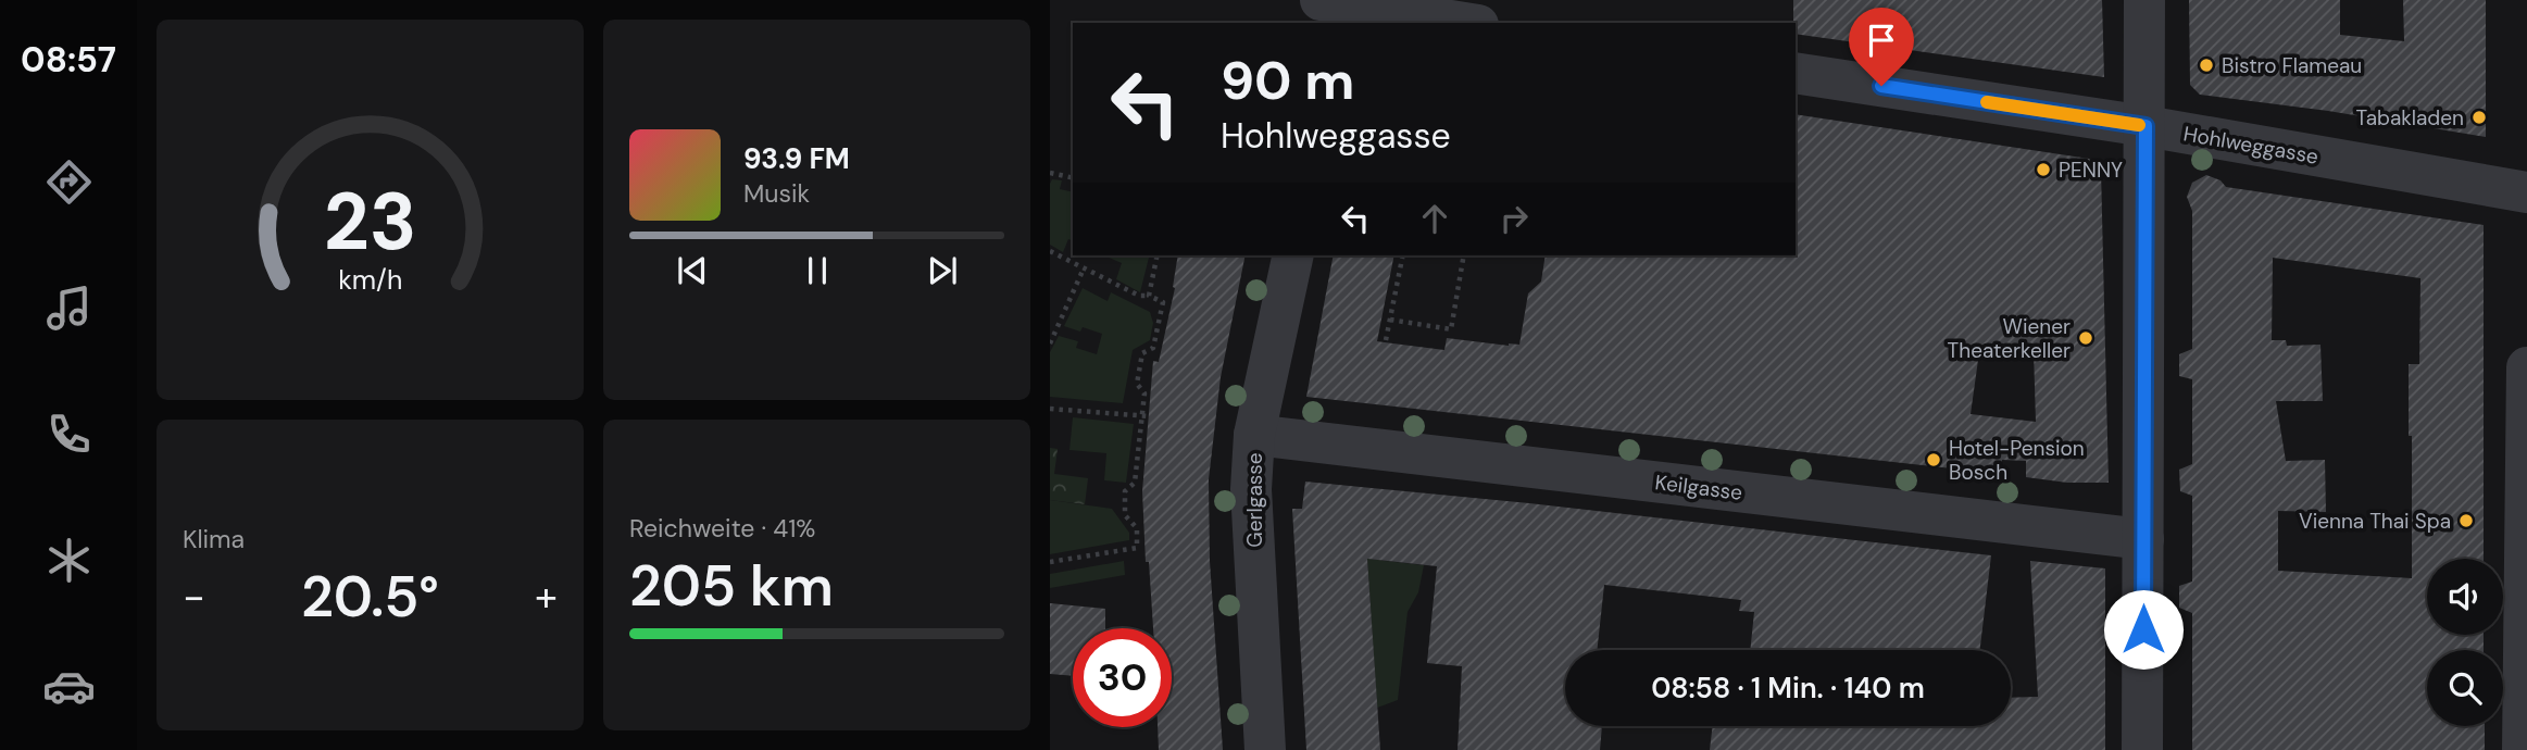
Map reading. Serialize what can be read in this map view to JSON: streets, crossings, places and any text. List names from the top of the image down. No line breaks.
{"streets":{"street":["Hohlweggasse","Keilgasse","Gerlgasse"]},"crossings":[["Keilgasse","Gerlgasse"]],"places":["Bistro Flameau","Tabakladen","PENNY","Wiener Theaterkeller","Hotel-Pension Bosch","Vienna Thai Spa"],"page":{"tabs":"08:57","turn":["90 m","Hohlweggasse"],"song":["93.9 FM","Musik"],"tile":["Klima",["Reichweite · 41%","205 km"]],"heat":["−","20.5°","+"],"limit":"30","trip":"08:58 · 1 Min. · 140 m","gauge":["23","km/h"]}}
